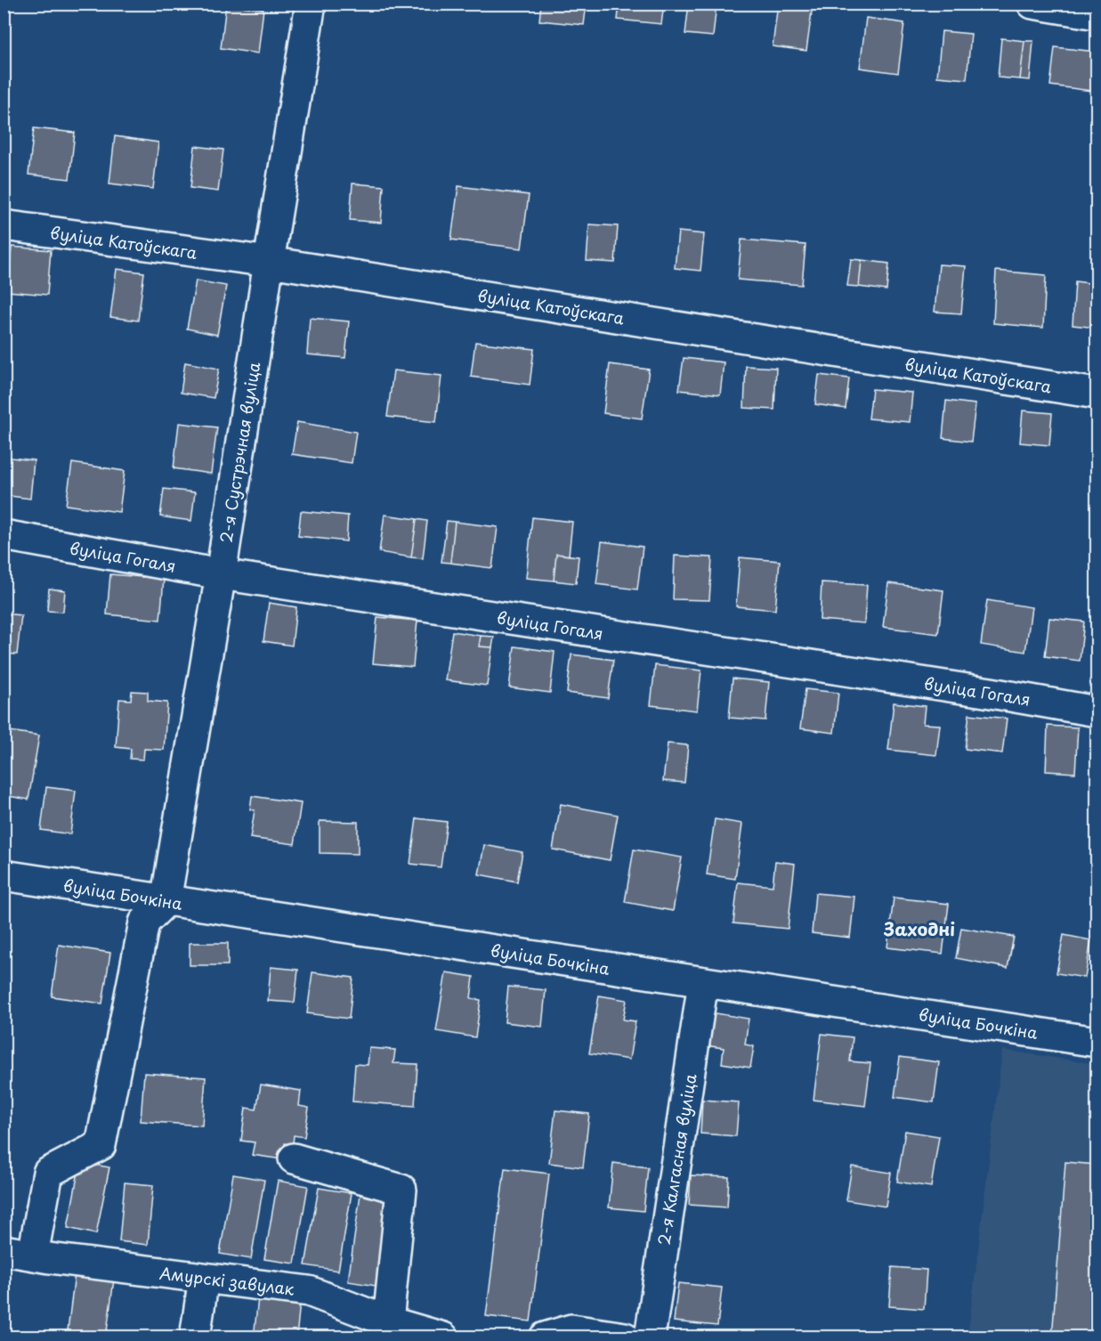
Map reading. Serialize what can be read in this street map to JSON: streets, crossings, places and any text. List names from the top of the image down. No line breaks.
{"streets":{"street":["вуліца Катоўскага","2-я Сустрэчная вуліца","вуліца Гогаля","вуліца Бочкіна","2-я Калгасная вуліца","Амурскі завулак"]},"crossings":[["вуліца Катоўскага","2-я Сустрэчная вуліца"],["2-я Сустрэчная вуліца","вуліца Гогаля"],["2-я Сустрэчная вуліца","вуліца Бочкіна"],["вуліца Бочкіна","2-я Калгасная вуліца"]],"districts":["Заходні"]}
